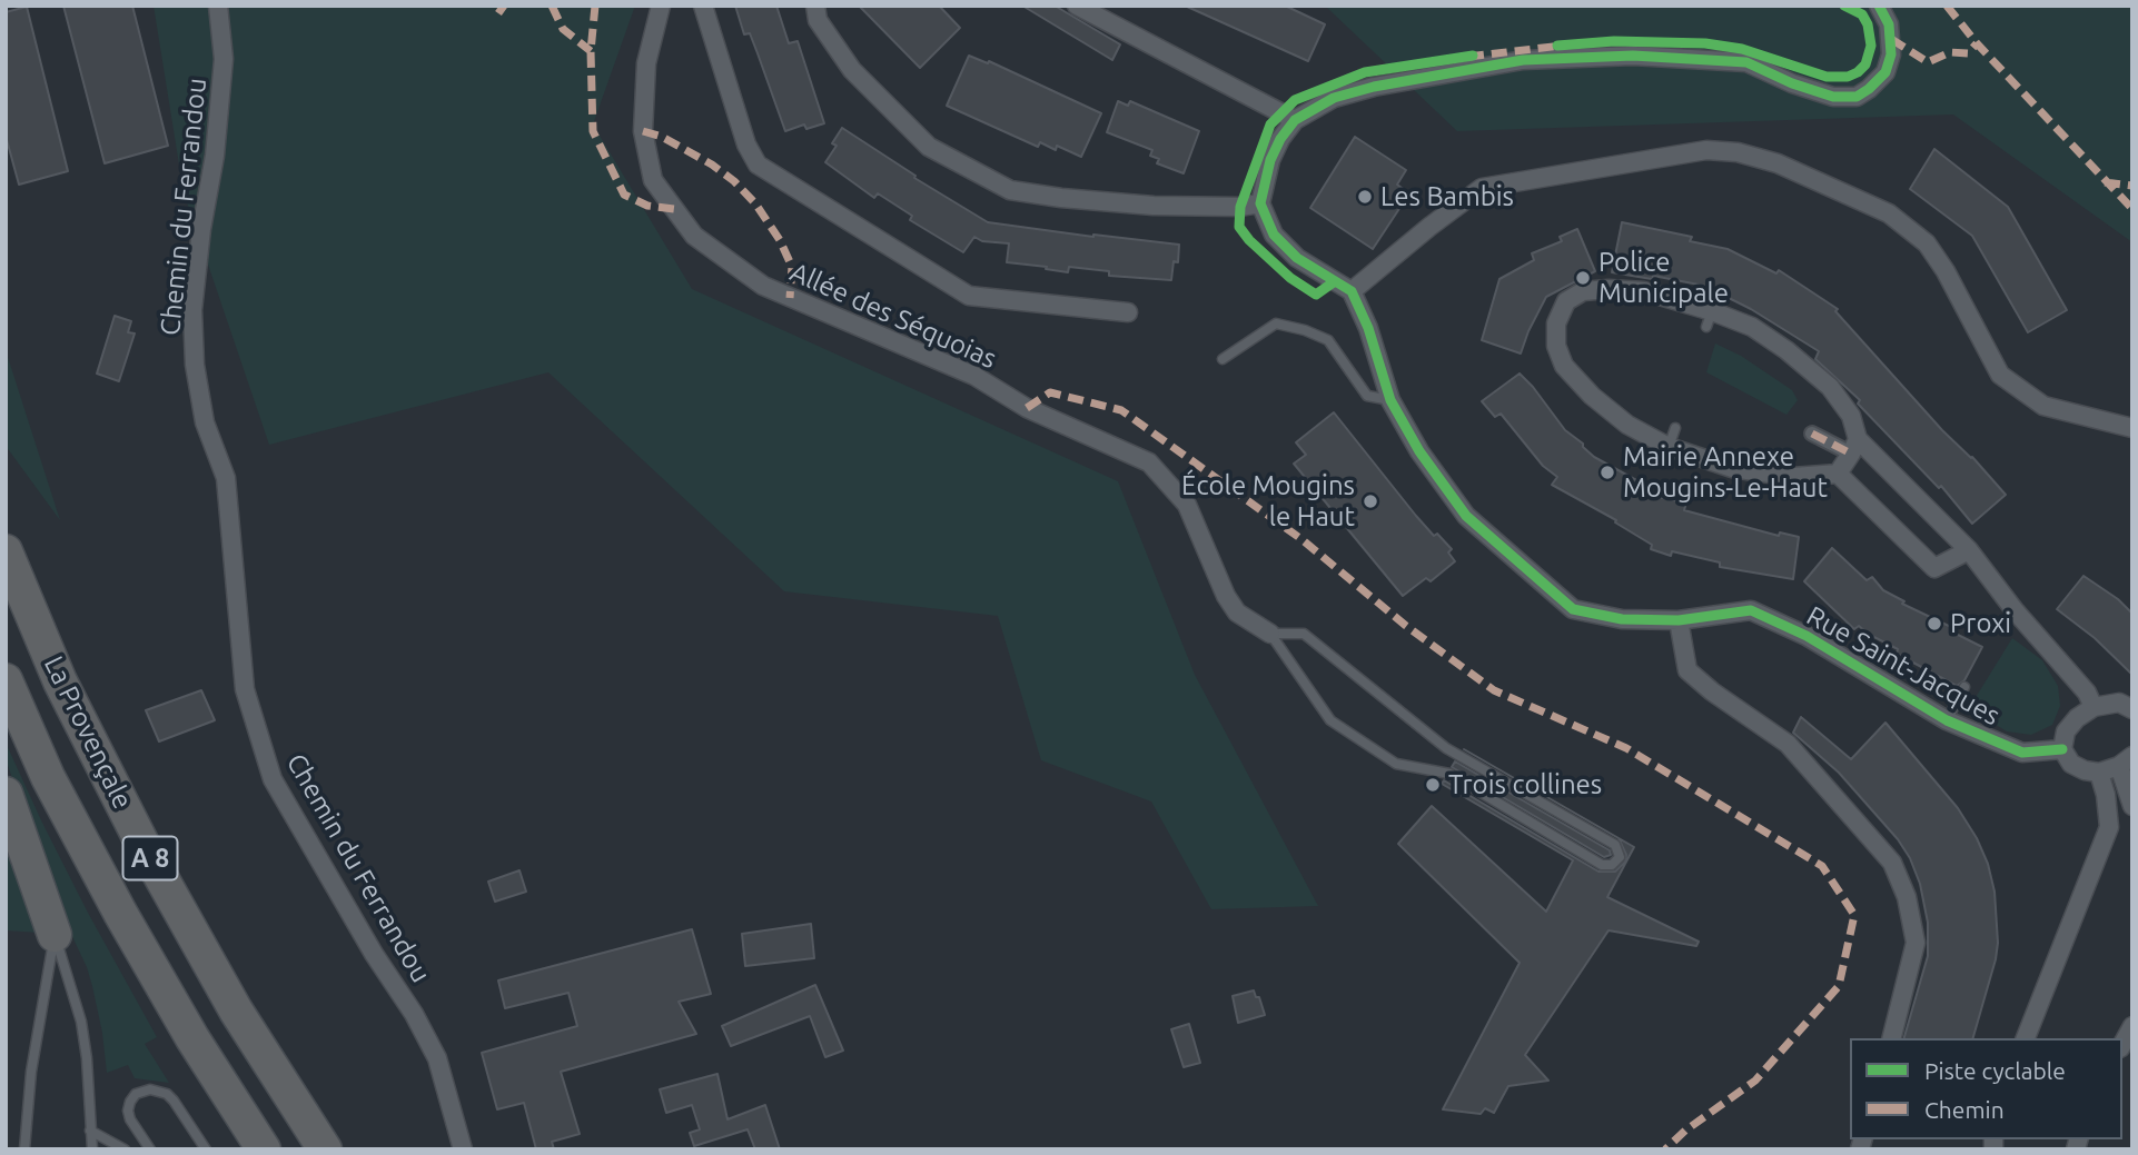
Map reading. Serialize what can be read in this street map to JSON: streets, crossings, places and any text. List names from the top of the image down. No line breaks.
{"streets":{"highway":["La Provençale","A 8"],"street":["Chemin du Ferrandou","Allée des Séquoias","Rue Saint-Jacques"]},"places":["Les Bambis","Police Municipale","Mairie Annexe Mougins-Le-Haut","École Mougins le Haut","Proxi","Trois collines"],"legend":["Piste cyclable","Chemin"]}
